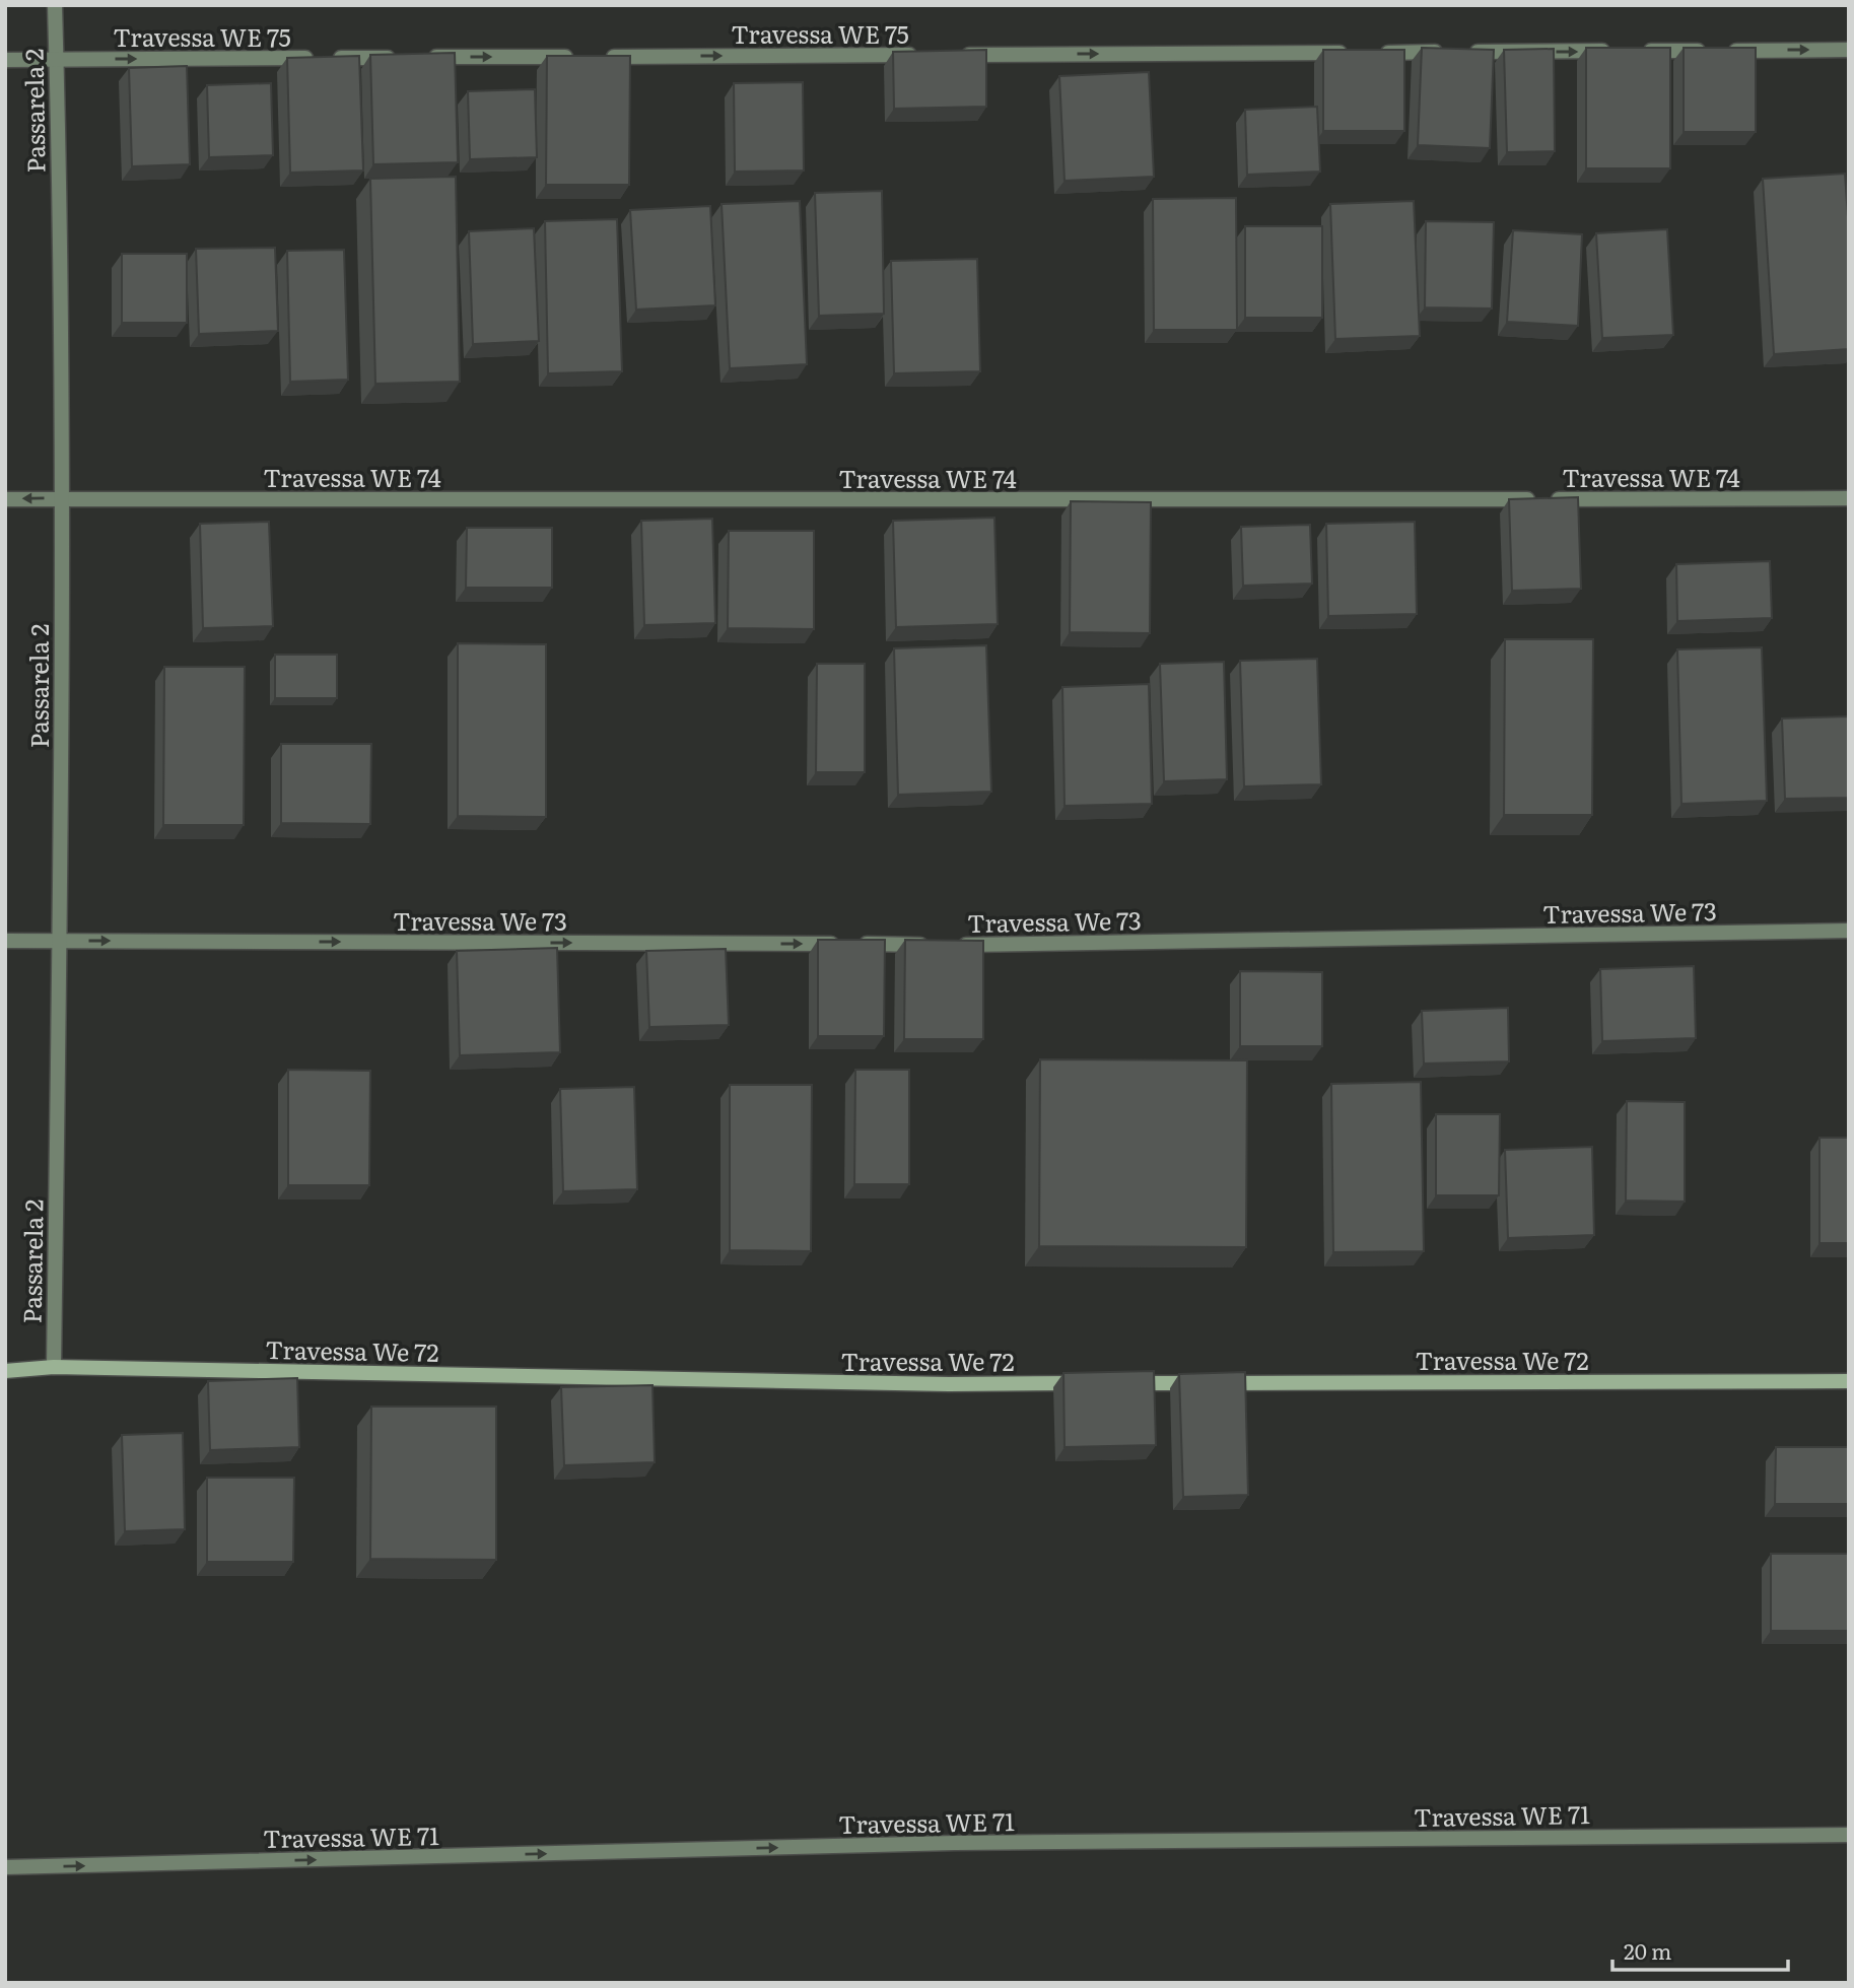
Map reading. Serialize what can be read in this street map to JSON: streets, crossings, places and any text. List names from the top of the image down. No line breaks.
{"streets":{"main road":["Travessa We 72"],"street":["Travessa WE 75","Passarela 2","Travessa WE 74","Travessa We 73","Travessa WE 71"]},"crossings":[["Travessa WE 75","Passarela 2"],["Passarela 2","Travessa WE 74"],["Passarela 2","Travessa We 73"],["Passarela 2","Travessa We 72"]],"one_way":["Travessa WE 75","Travessa We 73","Travessa WE 71"],"scale_bar":"20 m"}
